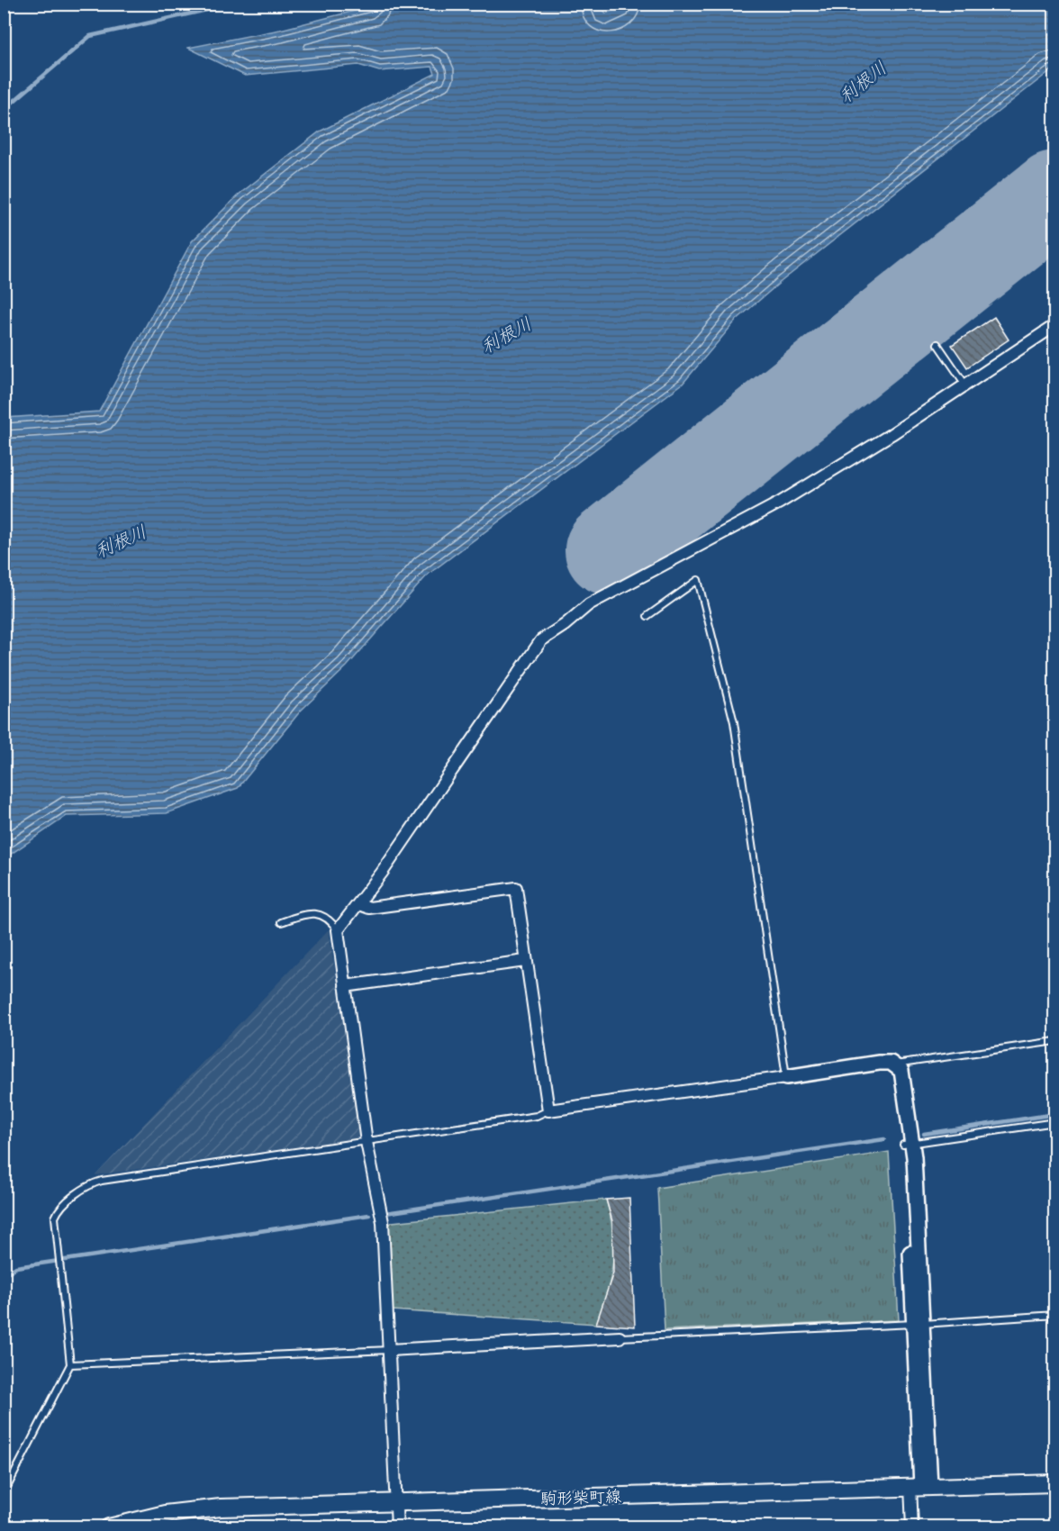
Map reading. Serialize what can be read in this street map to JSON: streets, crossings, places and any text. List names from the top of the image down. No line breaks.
{"streets":{"main road":["駒形柴町線"]},"water":["利根川"]}
